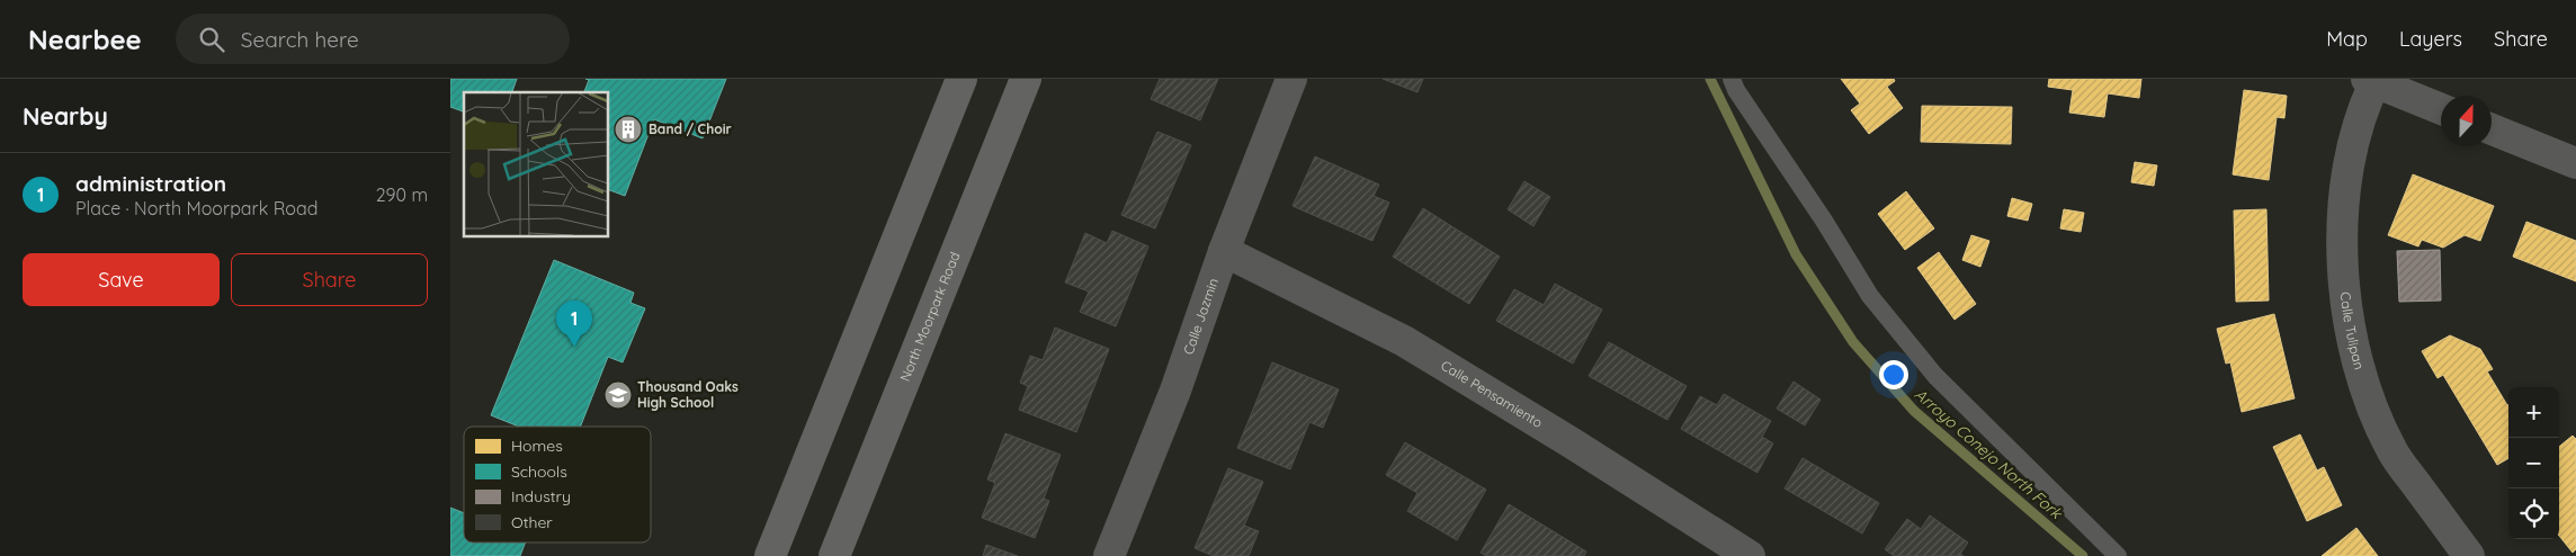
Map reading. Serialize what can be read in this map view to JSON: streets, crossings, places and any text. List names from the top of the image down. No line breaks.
{"streets":{"main road":["North Moorpark Road"],"street":["Calle Jazmin","Calle Tulipan","Calle Pensamiento"]},"crossings":[["Calle Jazmin","Calle Pensamiento"]],"water":["Arroyo Conejo North Fork"],"places":{"building":["Band / Choir"],"school or university":["Thousand Oaks High School"]},"legend":["Homes","Schools","Industry","Other"],"north":"top","page":{"header":"Nearbee","search":"Search here","nav":["Map","Layers","Share"],"heading":"Nearby","list":[{"mark":"1","name":"administration","note":"Place · North Moorpark Road","value":"290 m"}],"buttons":["Save","Share"],"pins":"1","map_buttons":["+","−"]}}
